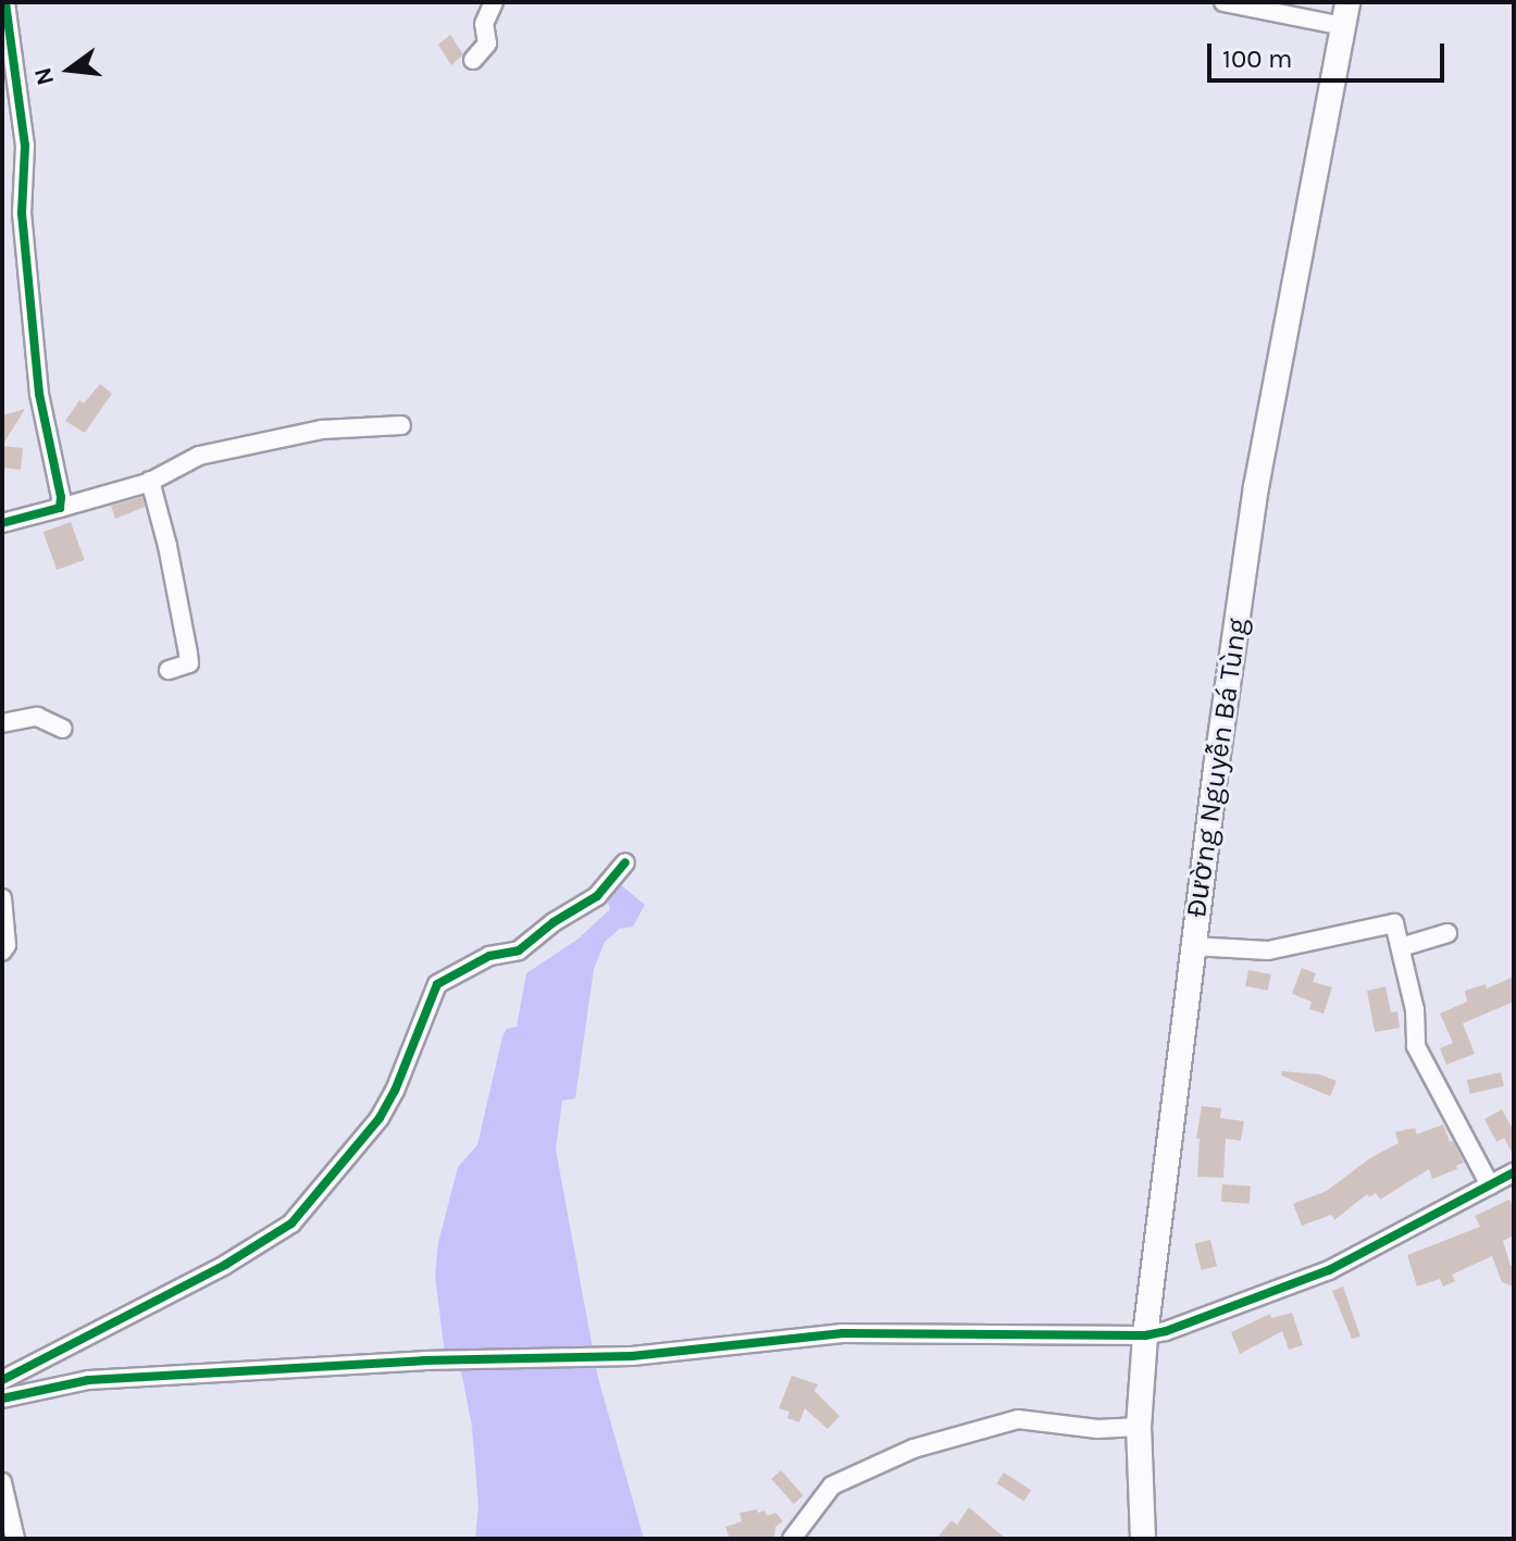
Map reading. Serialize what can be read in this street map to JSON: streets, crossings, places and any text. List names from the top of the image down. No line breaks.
{"streets":{"main road":["Đường Nguyễn Bá Tùng"]},"scale_bar":"100 m","north":"left"}
